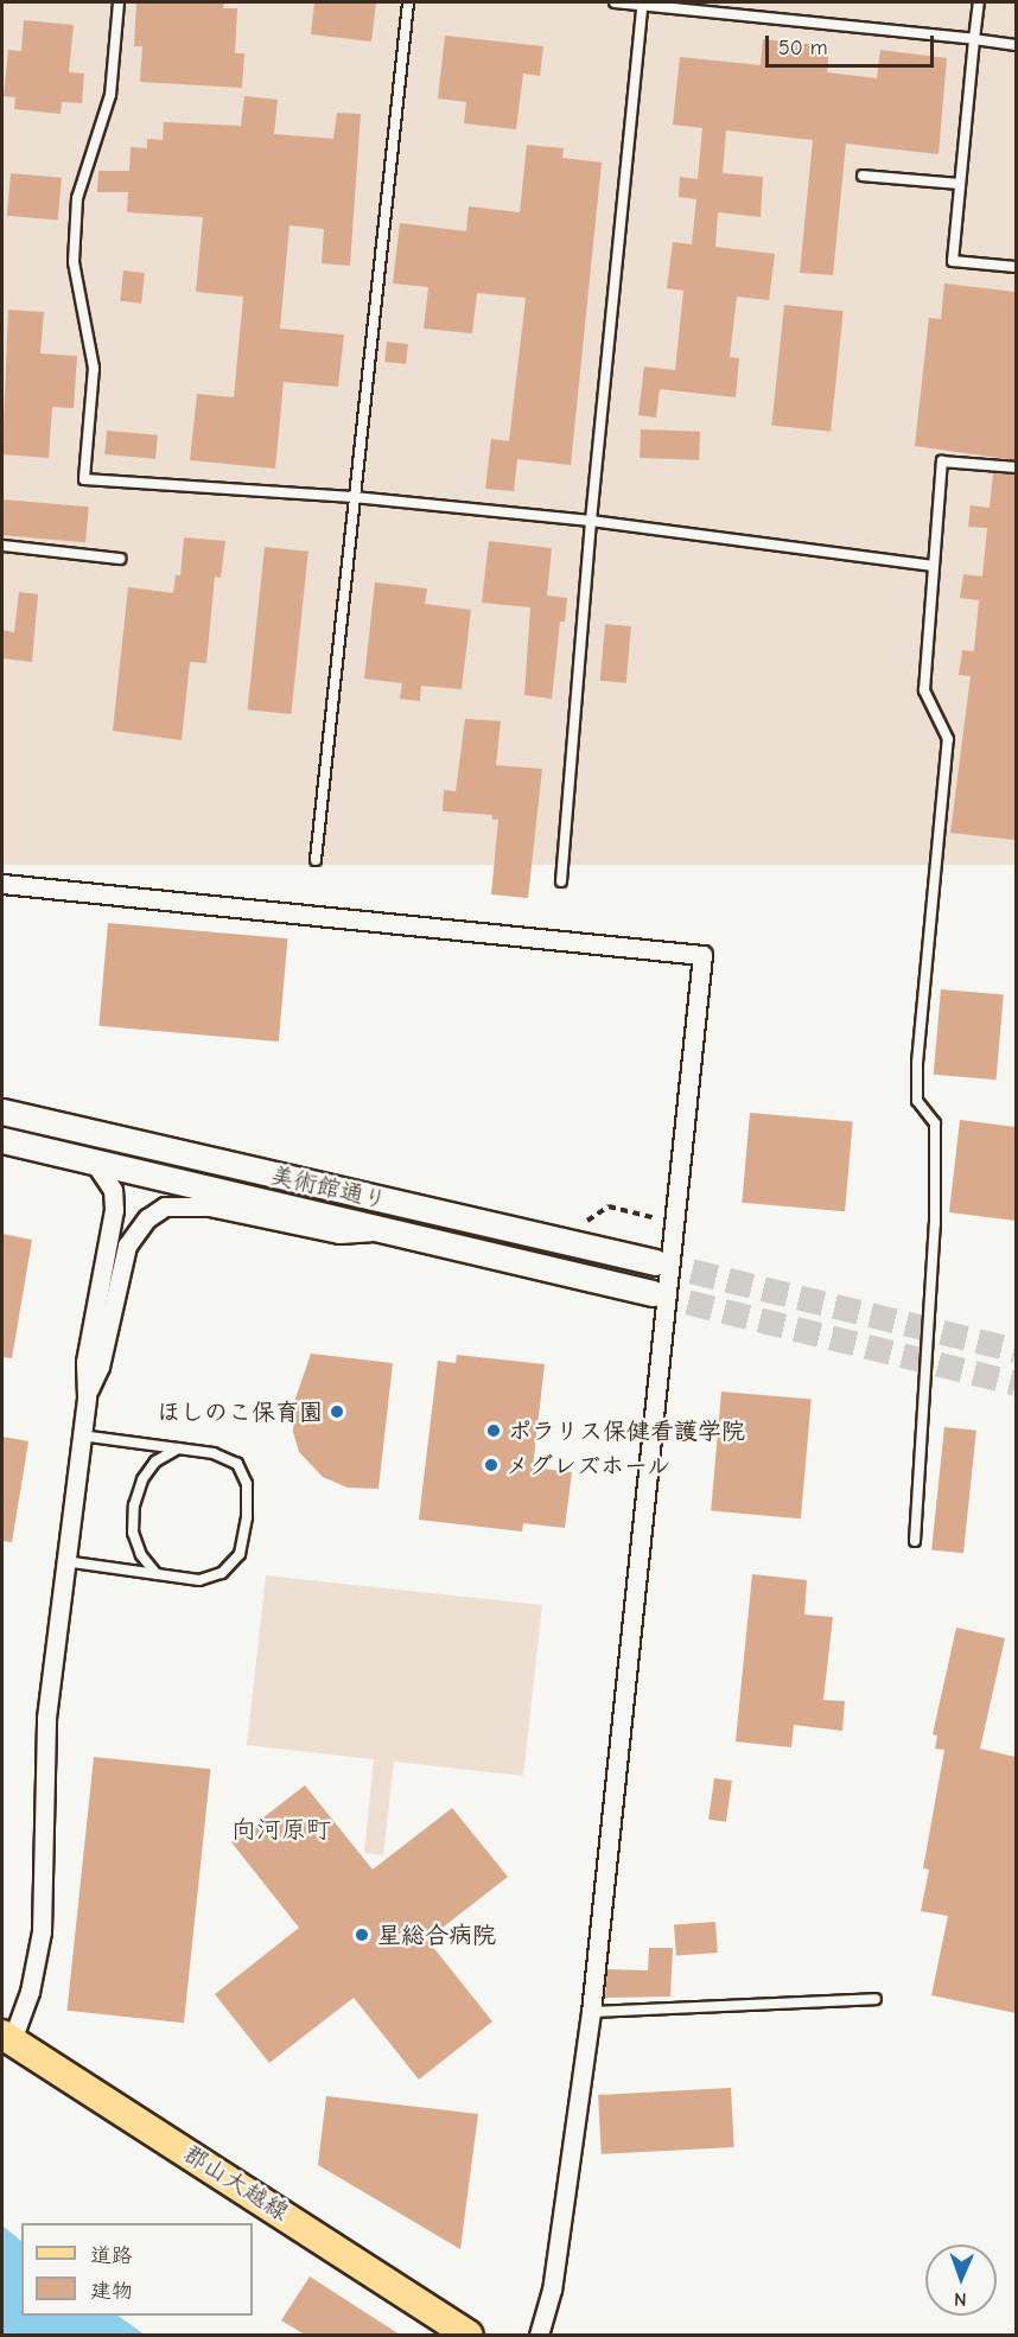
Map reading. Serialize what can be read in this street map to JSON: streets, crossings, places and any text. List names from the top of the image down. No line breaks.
{"streets":{"main road":["郡山大越線"],"street":["美術館通り"]},"districts":["向河原町"],"places":["ほしのこ保育園","ポラリス保健看護学院","メグレズホール","星総合病院"],"legend":["道路","建物"],"scale_bar":"50 m","north":"bottom"}
